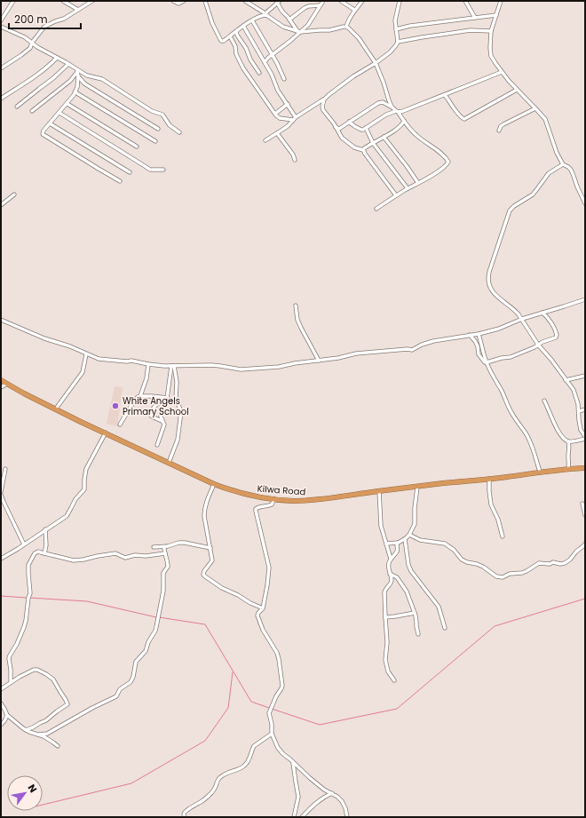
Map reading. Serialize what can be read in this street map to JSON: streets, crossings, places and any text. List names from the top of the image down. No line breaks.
{"streets":{"highway":["Kilwa Road"]},"places":["White Angels Primary School"],"scale_bar":"200 m","north":"top right"}
